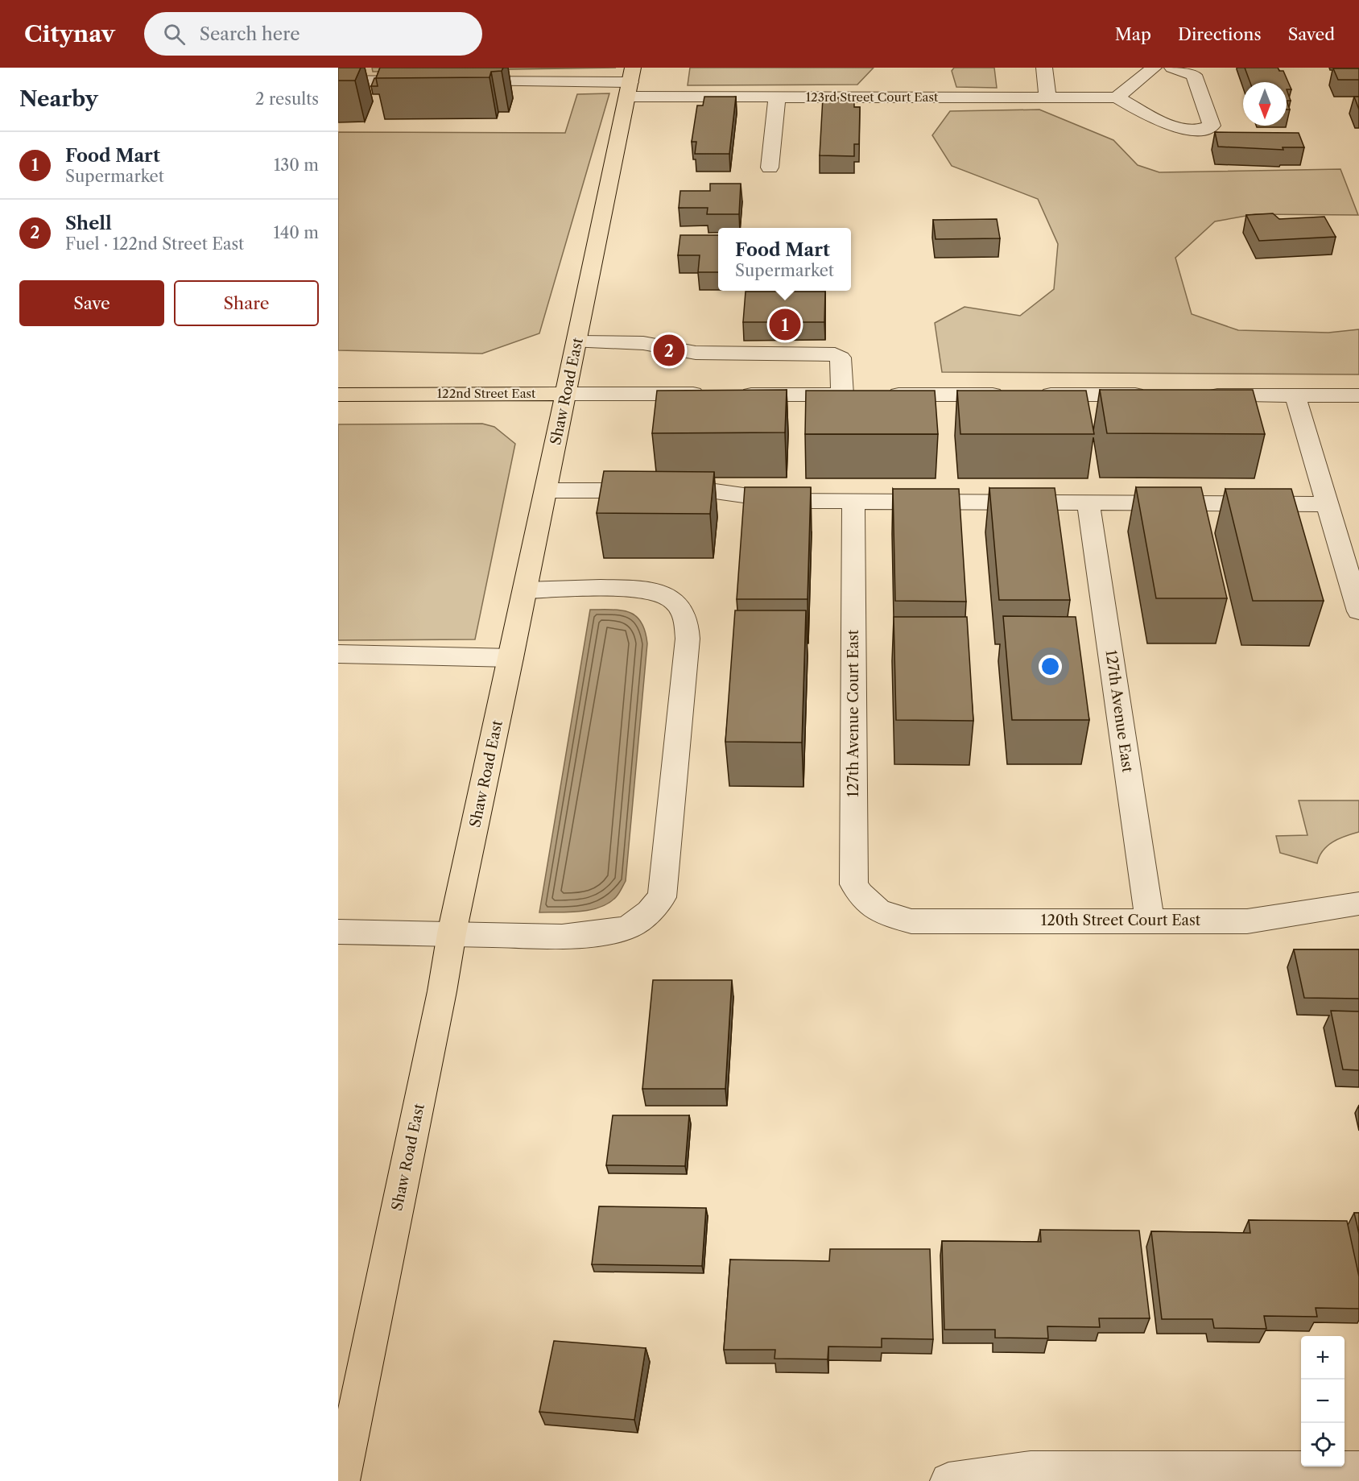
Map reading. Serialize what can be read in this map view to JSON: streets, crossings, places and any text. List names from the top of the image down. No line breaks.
{"streets":{"main road":["Shaw Road East","122nd Street East"],"street":["123rd Street Court East","127th Avenue East","127th Avenue Court East","120th Street Court East"]},"crossings":[["123rd Street Court East","Shaw Road East"],["Shaw Road East","122nd Street East"],["127th Avenue East","120th Street Court East"],["127th Avenue Court East","120th Street Court East"]],"north":"bottom","page":{"header":"Citynav","search":"Search here","nav":["Map","Directions","Saved"],"heading":["Nearby","2 results"],"list":[{"mark":"1","name":"Food Mart","note":"Supermarket","value":"130 m"},{"mark":"2","name":"Shell","note":"Fuel · 122nd Street East","value":"140 m"}],"popup":["Food Mart","Supermarket"],"buttons":["Save","Share"],"pins":["1","2"],"map_buttons":["+","−"]}}
